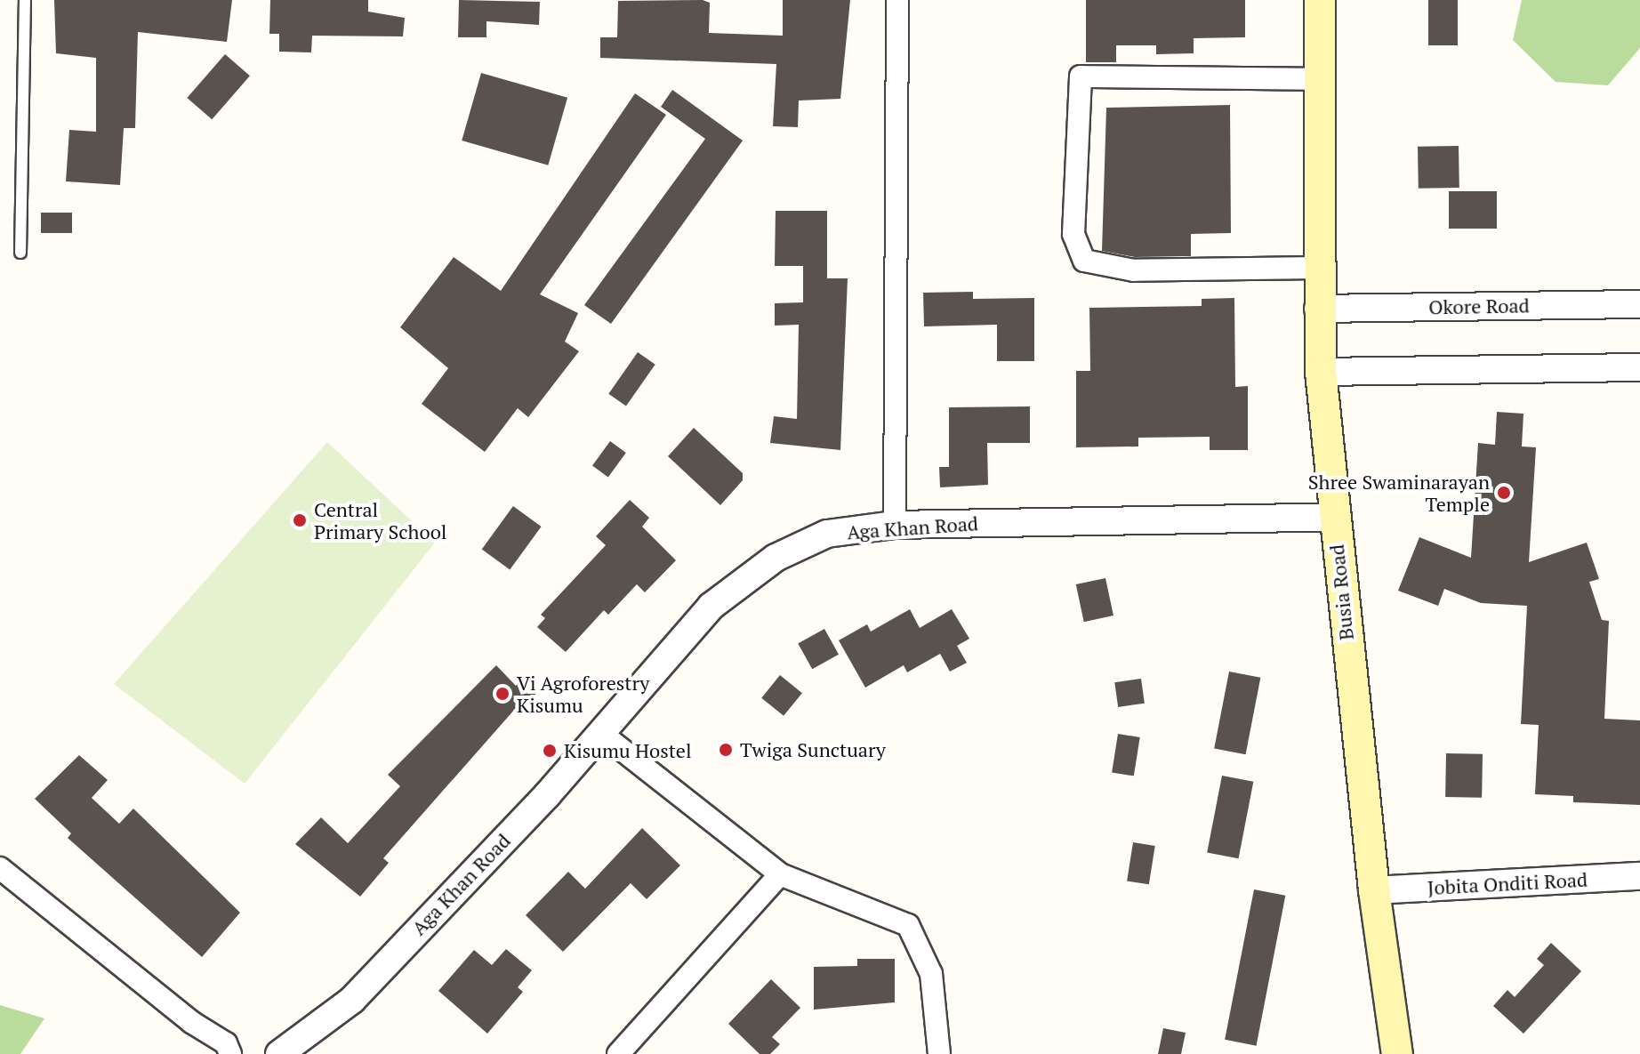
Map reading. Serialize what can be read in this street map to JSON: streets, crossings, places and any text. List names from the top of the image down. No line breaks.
{"streets":{"main road":["Busia Road"],"street":["Okore Road","Aga Khan Road","Jobita Onditi Road"]},"crossings":[["Okore Road","Busia Road"],["Aga Khan Road","Busia Road"],["Busia Road","Jobita Onditi Road"]],"places":["Shree Swaminarayan Temple","Central Primary School","Vi Agroforestry Kisumu","Twiga Sunctuary","Kisumu Hostel"]}
